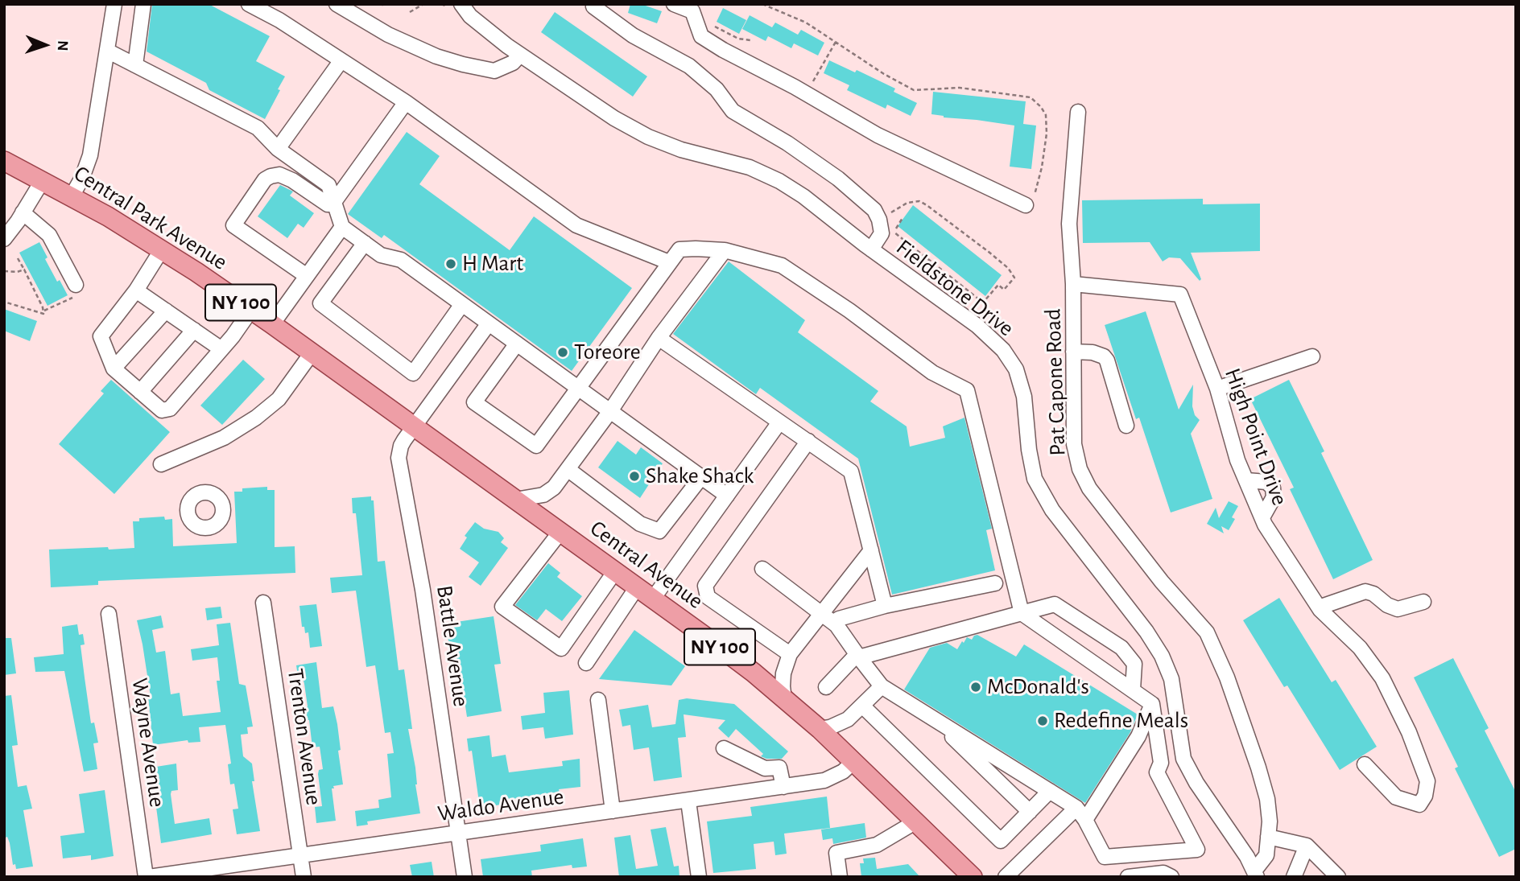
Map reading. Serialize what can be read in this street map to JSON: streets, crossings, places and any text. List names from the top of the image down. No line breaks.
{"streets":{"main road":["Central Park Avenue","NY 100","Central Avenue"],"street":["Fieldstone Drive","Pat Capone Road","High Point Drive","Battle Avenue","Trenton Avenue","Wayne Avenue","Waldo Avenue"]},"crossings":[["Central Park Avenue","Central Avenue"],["Fieldstone Drive","Pat Capone Road"],["Pat Capone Road","High Point Drive"],["Central Avenue","Battle Avenue"],["Central Avenue","Waldo Avenue"],["Battle Avenue","Waldo Avenue"],["Trenton Avenue","Waldo Avenue"],["Wayne Avenue","Waldo Avenue"]],"places":["H Mart","Toreore","Shake Shack","McDonald's","Redefine Meals"],"north":"right"}
